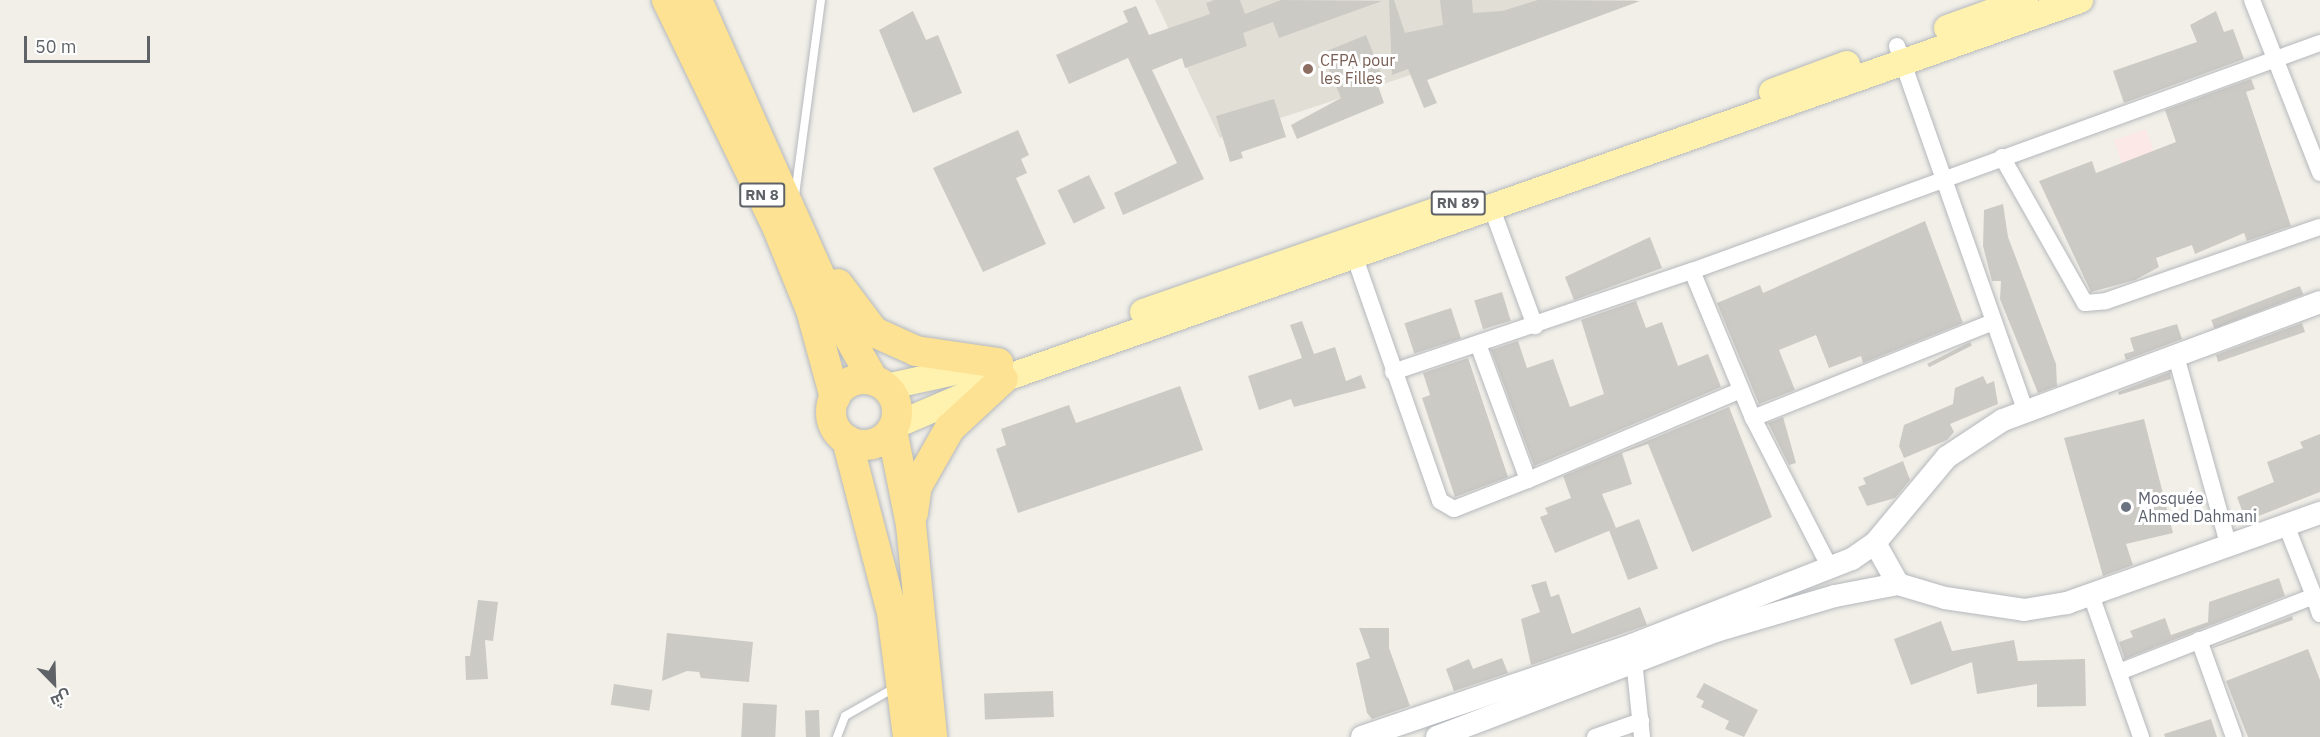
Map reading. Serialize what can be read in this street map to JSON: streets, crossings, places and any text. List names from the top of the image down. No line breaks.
{"streets":{"highway":["RN 8"],"main road":["RN 89"]},"crossings":[["RN 8","RN 89"]],"places":["CFPA pour les Filles","Mosquée Ahmed Dahmani"],"scale_bar":"50 m","north":"bottom right"}
